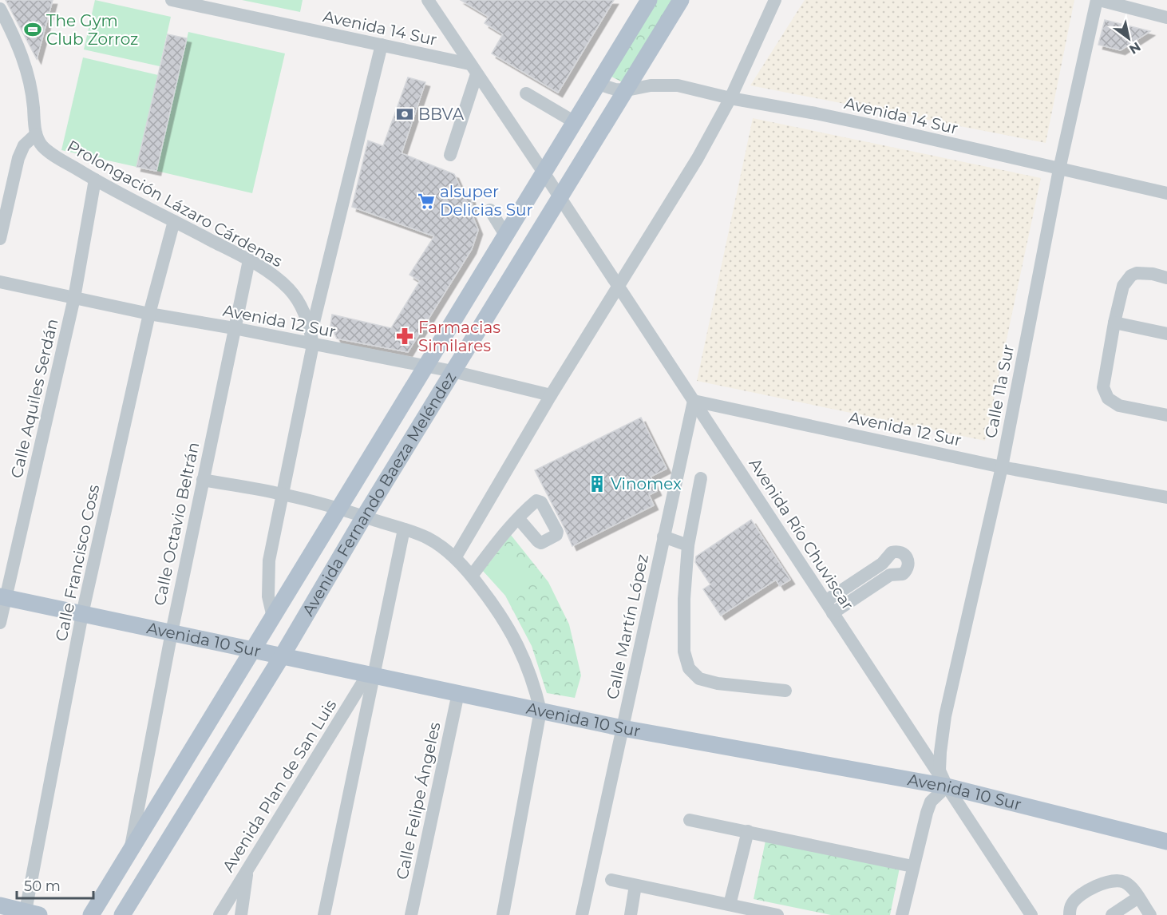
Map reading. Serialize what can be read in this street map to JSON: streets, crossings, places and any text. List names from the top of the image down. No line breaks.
{"streets":{"main road":["Avenida Fernando Baeza Meléndez","Avenida 10 Sur"],"street":["Avenida 14 Sur","Prolongación Lázaro Cárdenas","Avenida 12 Sur","Calle 11a Sur","Calle Aquiles Serdán","Calle Octavio Beltrán","Avenida Río Chuviscar","Calle Francisco Coss","Calle Martín López","Avenida Plan de San Luis","Calle Felipe Ángeles"]},"crossings":[["Avenida 14 Sur","Calle 11a Sur"],["Avenida 14 Sur","Avenida Fernando Baeza Meléndez"],["Avenida 14 Sur","Avenida Río Chuviscar"],["Prolongación Lázaro Cárdenas","Avenida 12 Sur"],["Prolongación Lázaro Cárdenas","Calle Aquiles Serdán"],["Prolongación Lázaro Cárdenas","Calle Octavio Beltrán"],["Prolongación Lázaro Cárdenas","Calle Francisco Coss"],["Avenida 12 Sur","Calle 11a Sur"],["Avenida 12 Sur","Calle Aquiles Serdán"],["Avenida 12 Sur","Avenida Fernando Baeza Meléndez"],["Avenida 12 Sur","Calle Octavio Beltrán"],["Avenida 12 Sur","Avenida Río Chuviscar"],["Avenida 12 Sur","Calle Francisco Coss"],["Avenida 12 Sur","Calle Martín López"],["Calle 11a Sur","Avenida Río Chuviscar"],["Calle 11a Sur","Avenida 10 Sur"],["Calle Aquiles Serdán","Avenida 10 Sur"],["Avenida Fernando Baeza Meléndez","Calle Octavio Beltrán"],["Avenida Fernando Baeza Meléndez","Avenida Río Chuviscar"],["Avenida Fernando Baeza Meléndez","Avenida 10 Sur"],["Calle Octavio Beltrán","Avenida 10 Sur"],["Avenida Río Chuviscar","Calle Martín López"],["Avenida Río Chuviscar","Avenida 10 Sur"],["Calle Francisco Coss","Avenida 10 Sur"],["Calle Martín López","Avenida 10 Sur"],["Avenida 10 Sur","Avenida Plan de San Luis"],["Avenida 10 Sur","Calle Felipe Ángeles"]],"places":{"sports":["The Gym Club Zorroz"],"bank":["BBVA"],"supermarket":["alsuper Delicias Sur"],"pharmacy":["Farmacias Similares"],"building":["Vinomex"]},"scale_bar":"50 m","north":"bottom right"}
